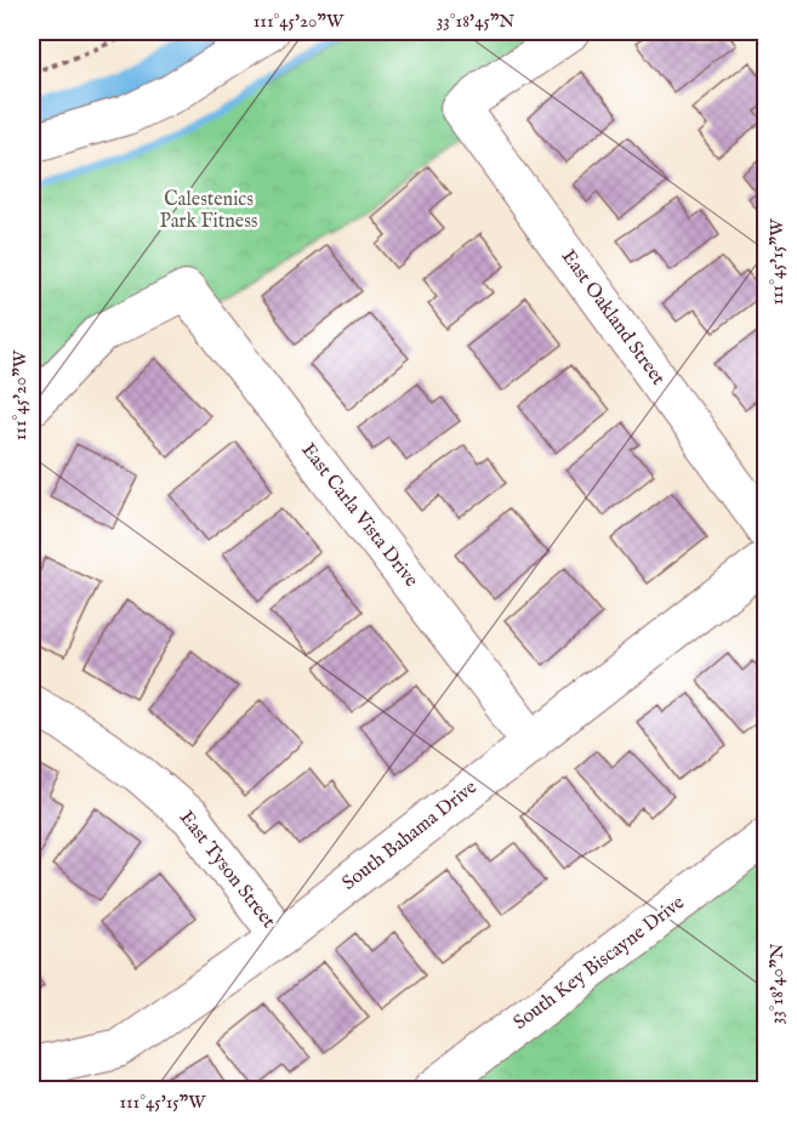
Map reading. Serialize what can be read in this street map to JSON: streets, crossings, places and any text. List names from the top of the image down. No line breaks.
{"streets":{"street":["East Oakland Street","East Carla Vista Drive","South Bahama Drive","East Tyson Street","South Key Biscayne Drive"]},"crossings":[["East Carla Vista Drive","South Bahama Drive"],["South Bahama Drive","East Tyson Street"]],"parks":["Calestenics Park Fitness"],"coordinates":["111°45'20\"W","33°18'45\"N","111°45'15\"W","33°18'40\"N"]}
